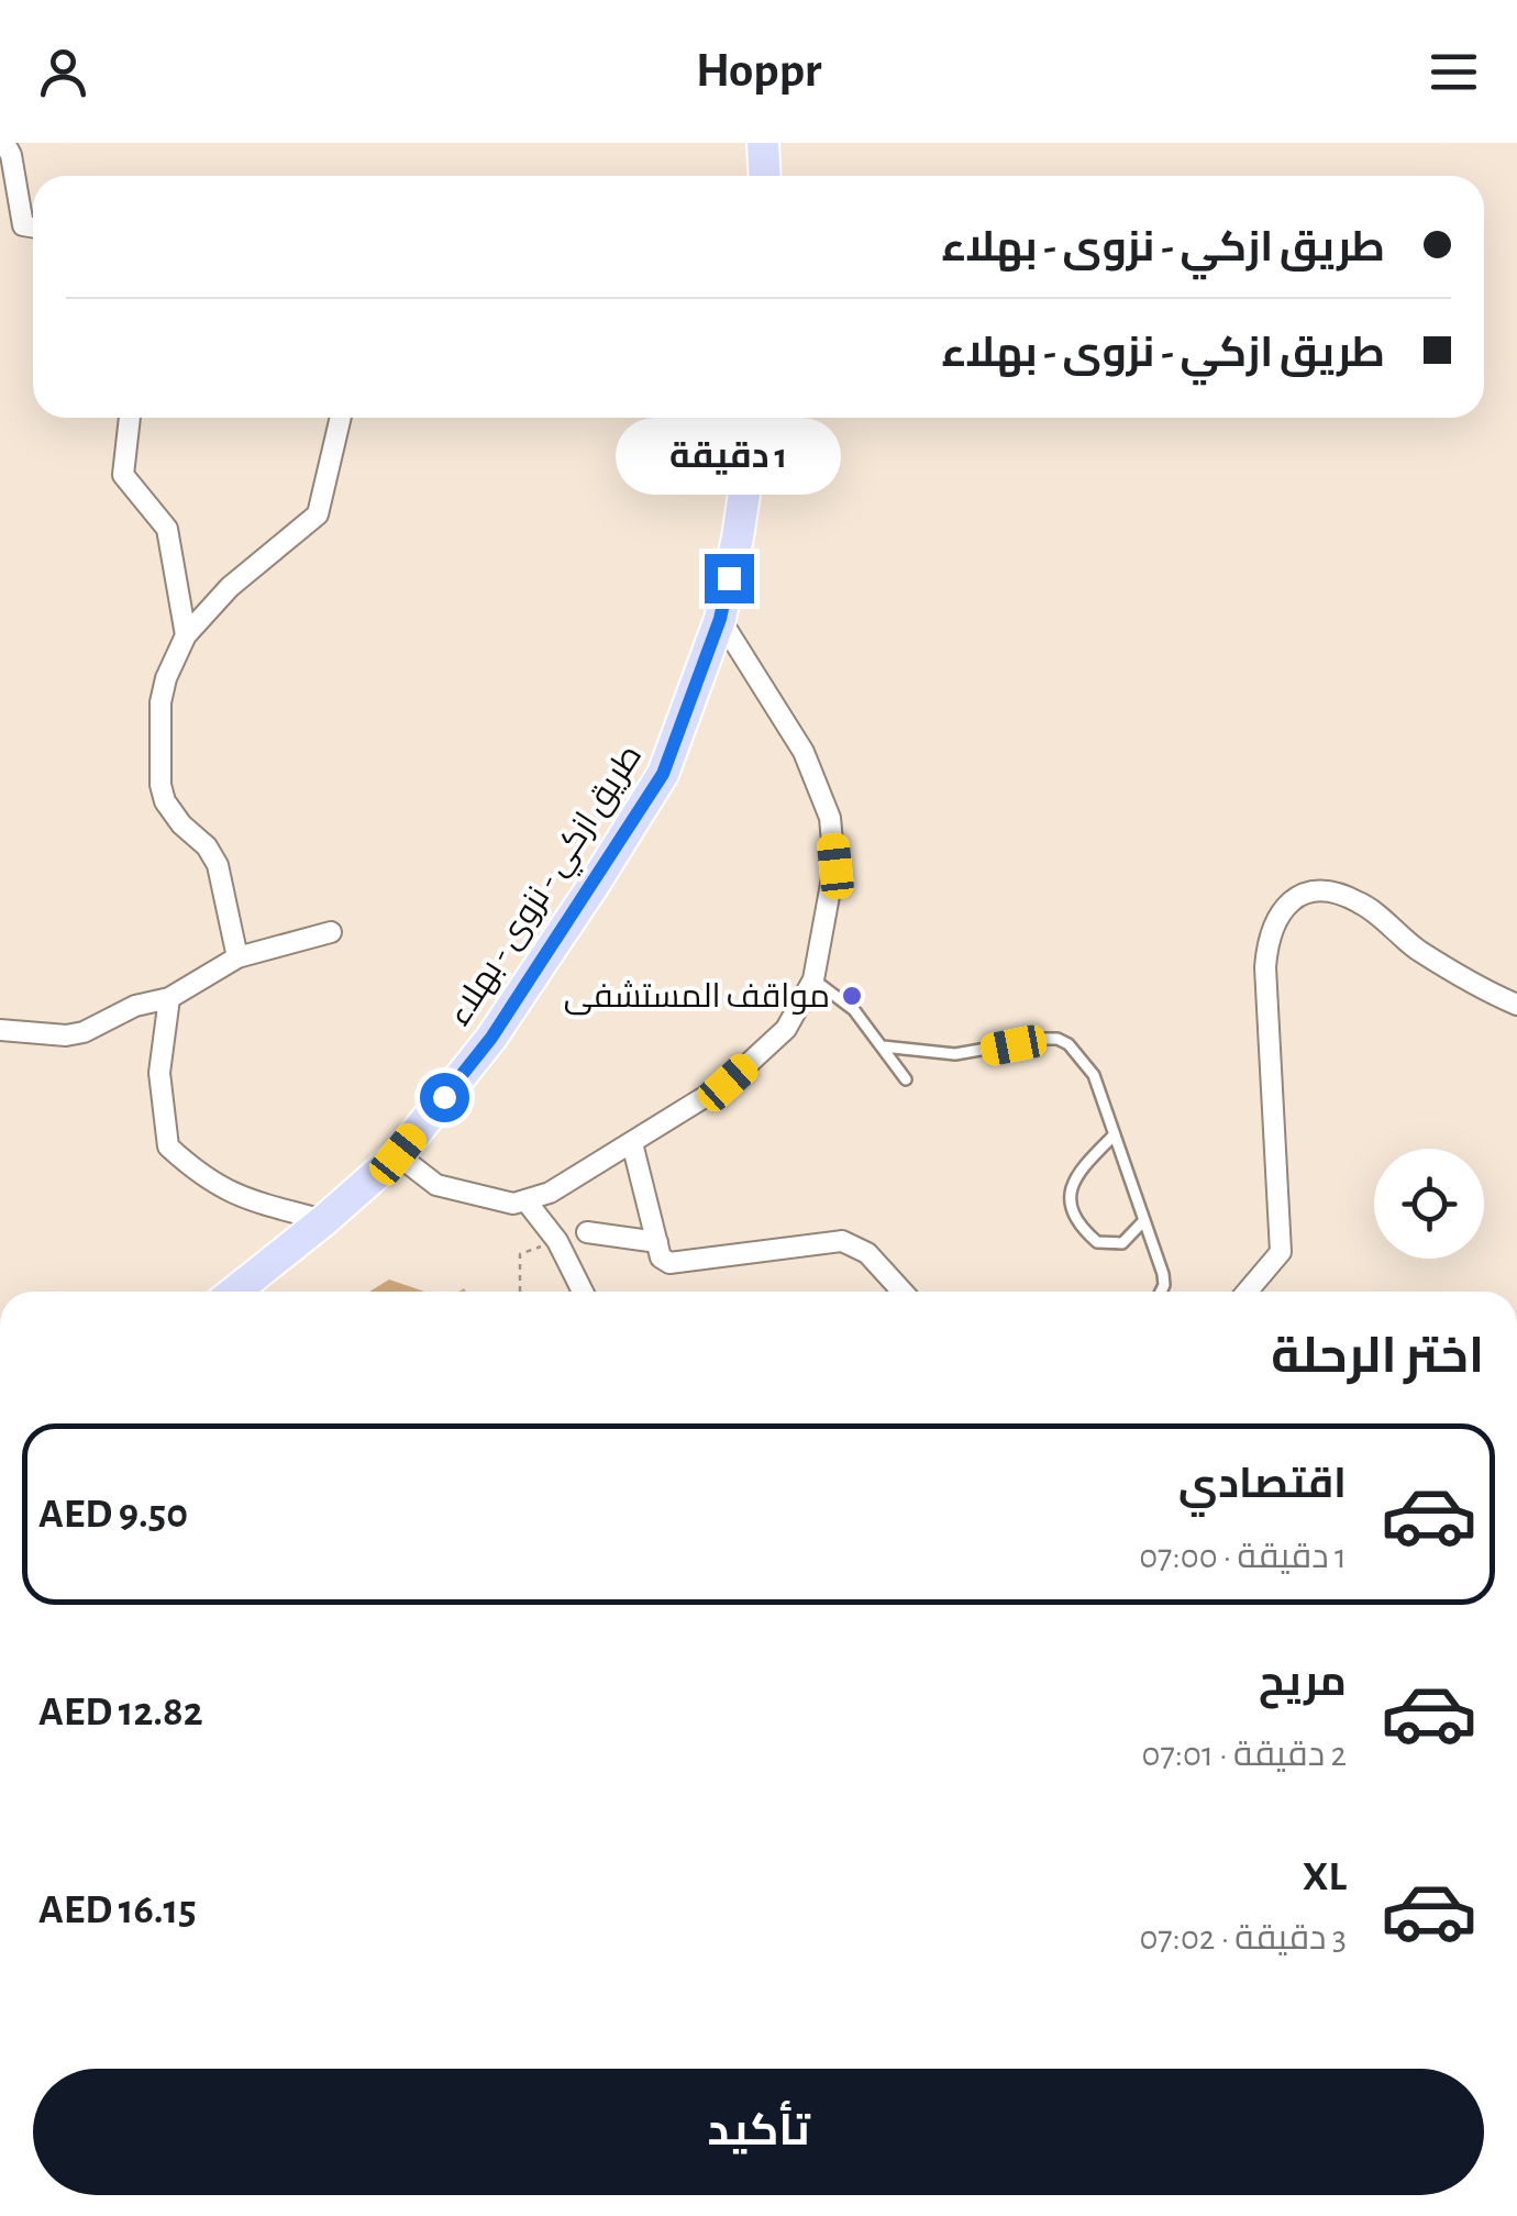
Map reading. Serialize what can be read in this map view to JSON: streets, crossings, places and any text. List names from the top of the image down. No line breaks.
{"streets":{"main road":["طريق ازكي - نزوى - بهلاء"]},"places":["مواقف المستشفى"],"page":{"header":"Hoppr","banner":["طريق ازكي - نزوى - بهلاء","طريق ازكي - نزوى - بهلاء"],"bubble":"1 دقيقة","heading":"اختر الرحلة","list":[{"name":"اقتصادي","note":"1 دقيقة · 07:00","value":"AED 9.50"},{"name":"مريح","note":"2 دقيقة · 07:01","value":"AED 12.82"},{"name":"XL","note":"3 دقيقة · 07:02","value":"AED 16.15"}],"buttons":"تأكيد"}}
